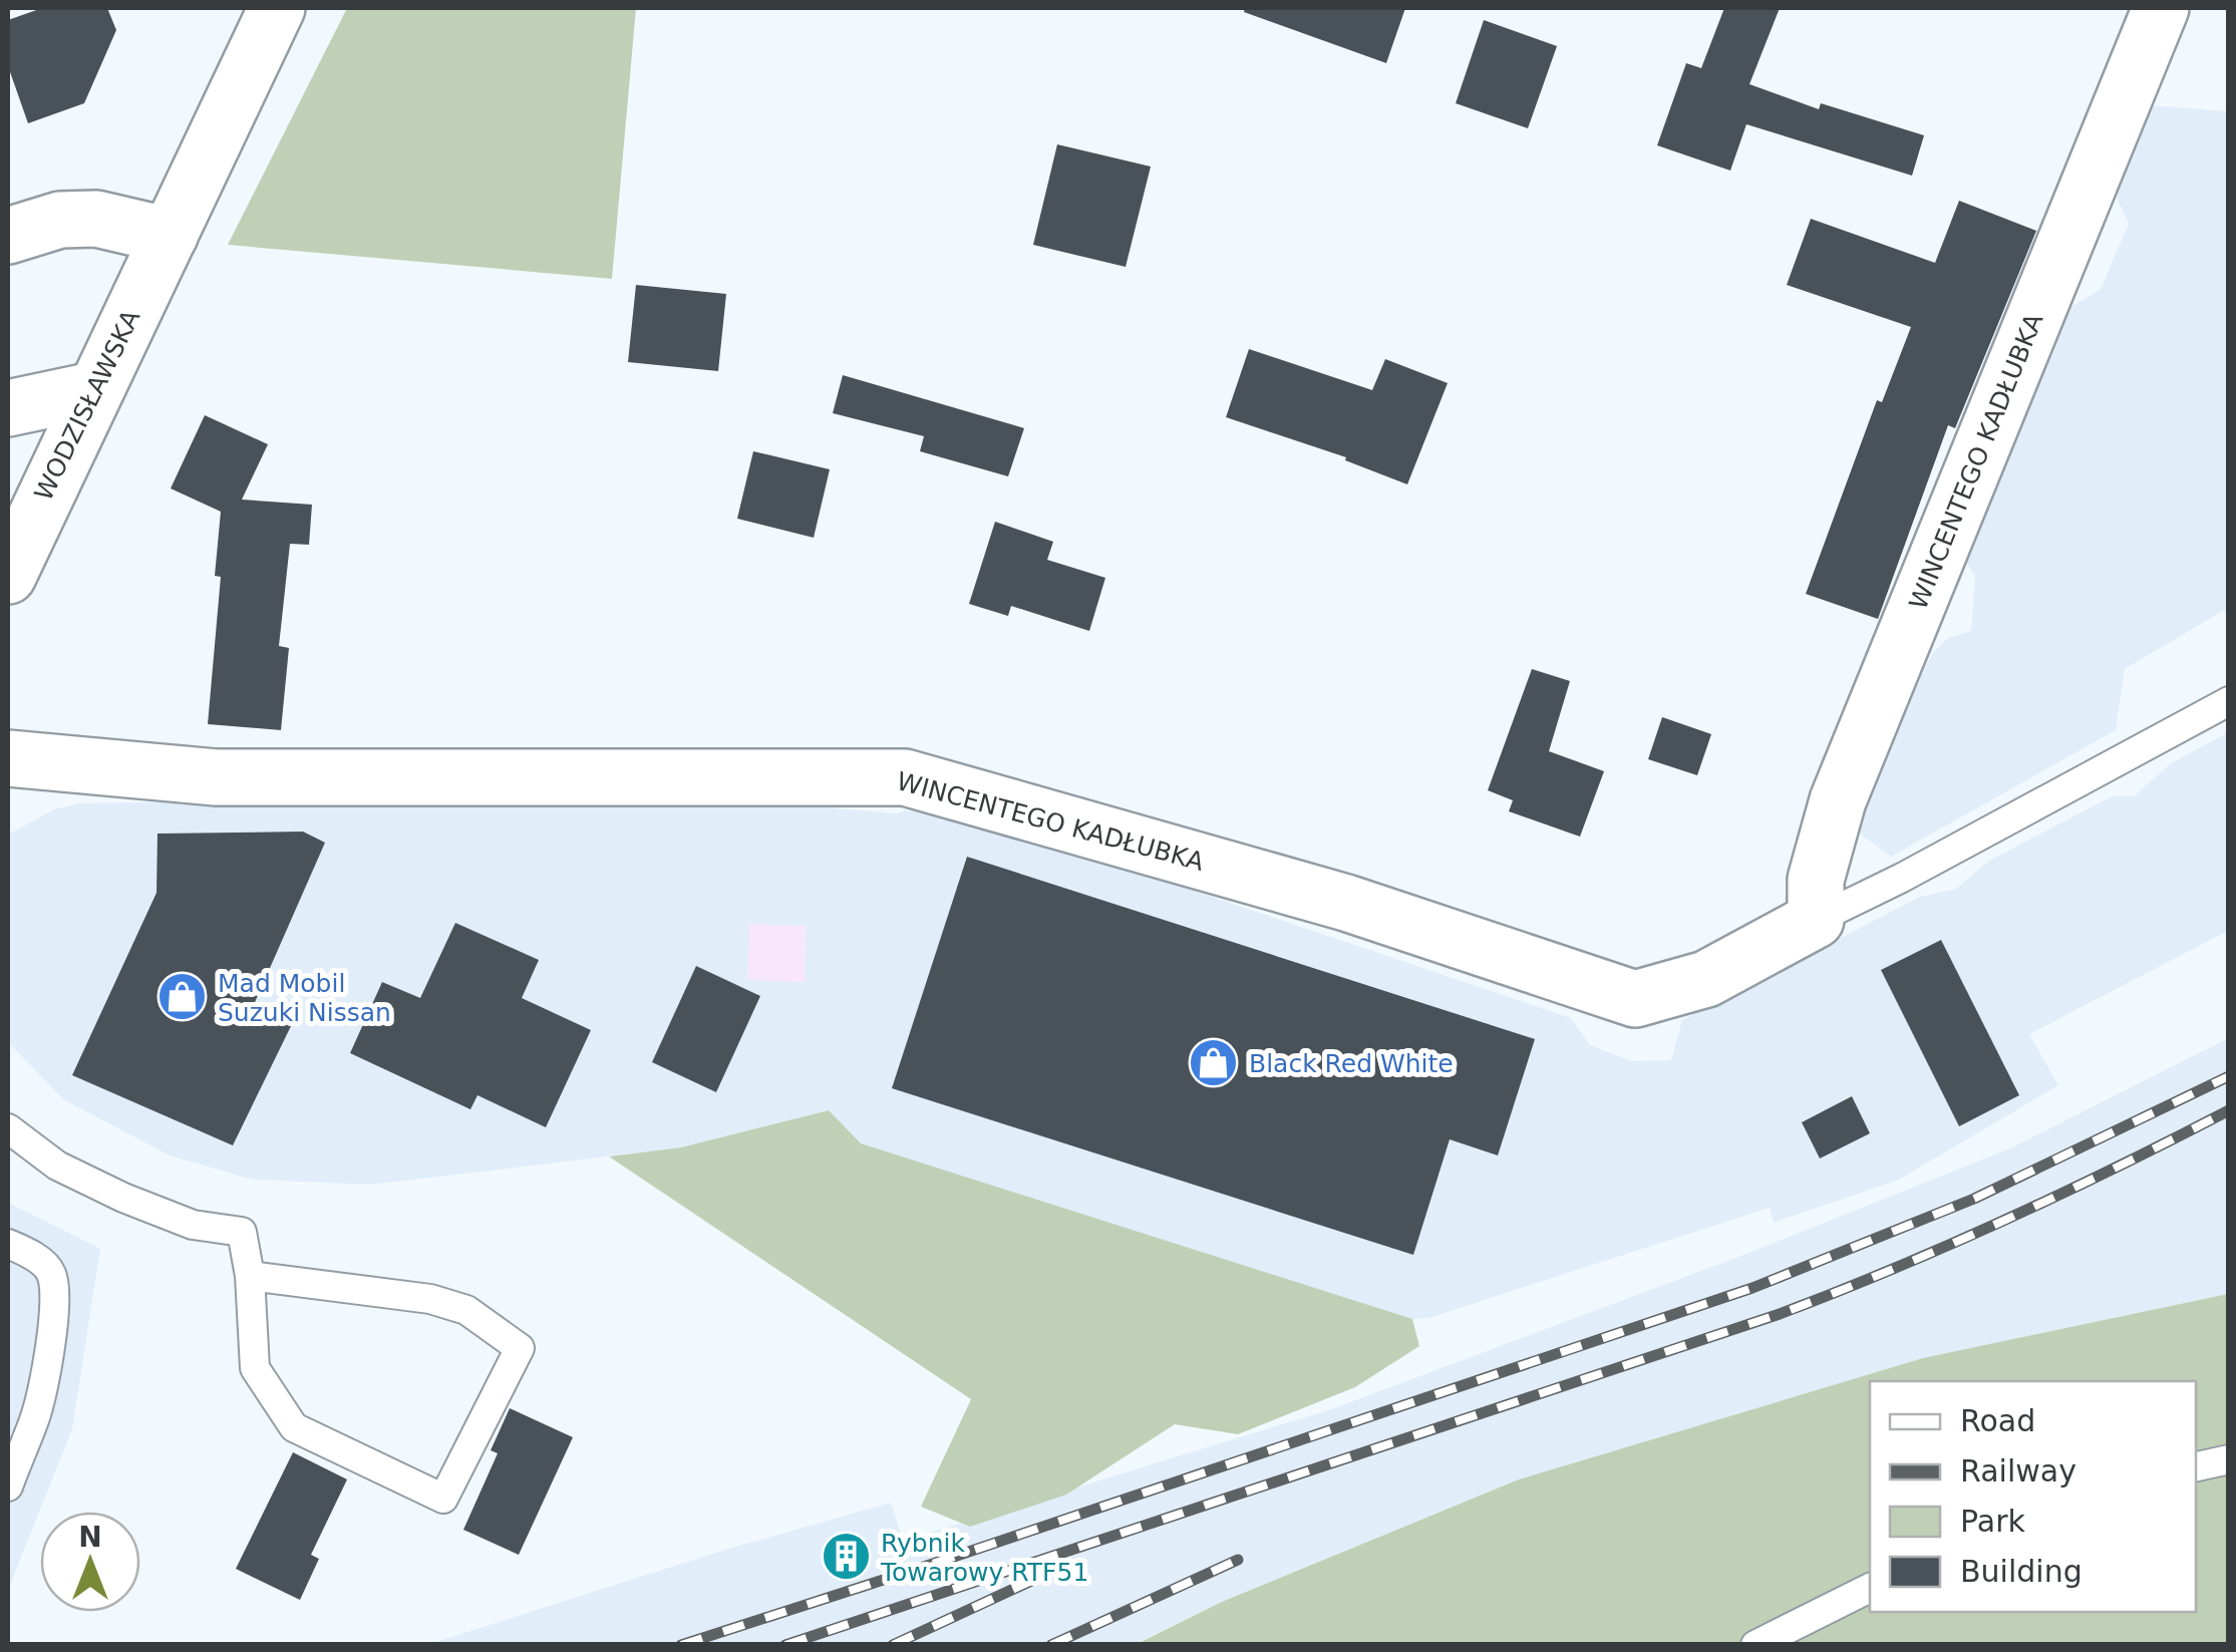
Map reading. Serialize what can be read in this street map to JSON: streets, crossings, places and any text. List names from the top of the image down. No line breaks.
{"streets":{"street":["WODZISŁAWSKA","WINCENTEGO KADŁUBKA"]},"places":{"shop":["Mad Mobil Suzuki Nissan","Black Red White"],"building":["Rybnik Towarowy RTF51"]},"legend":["Road","Railway","Park","Building"],"north":"top"}
